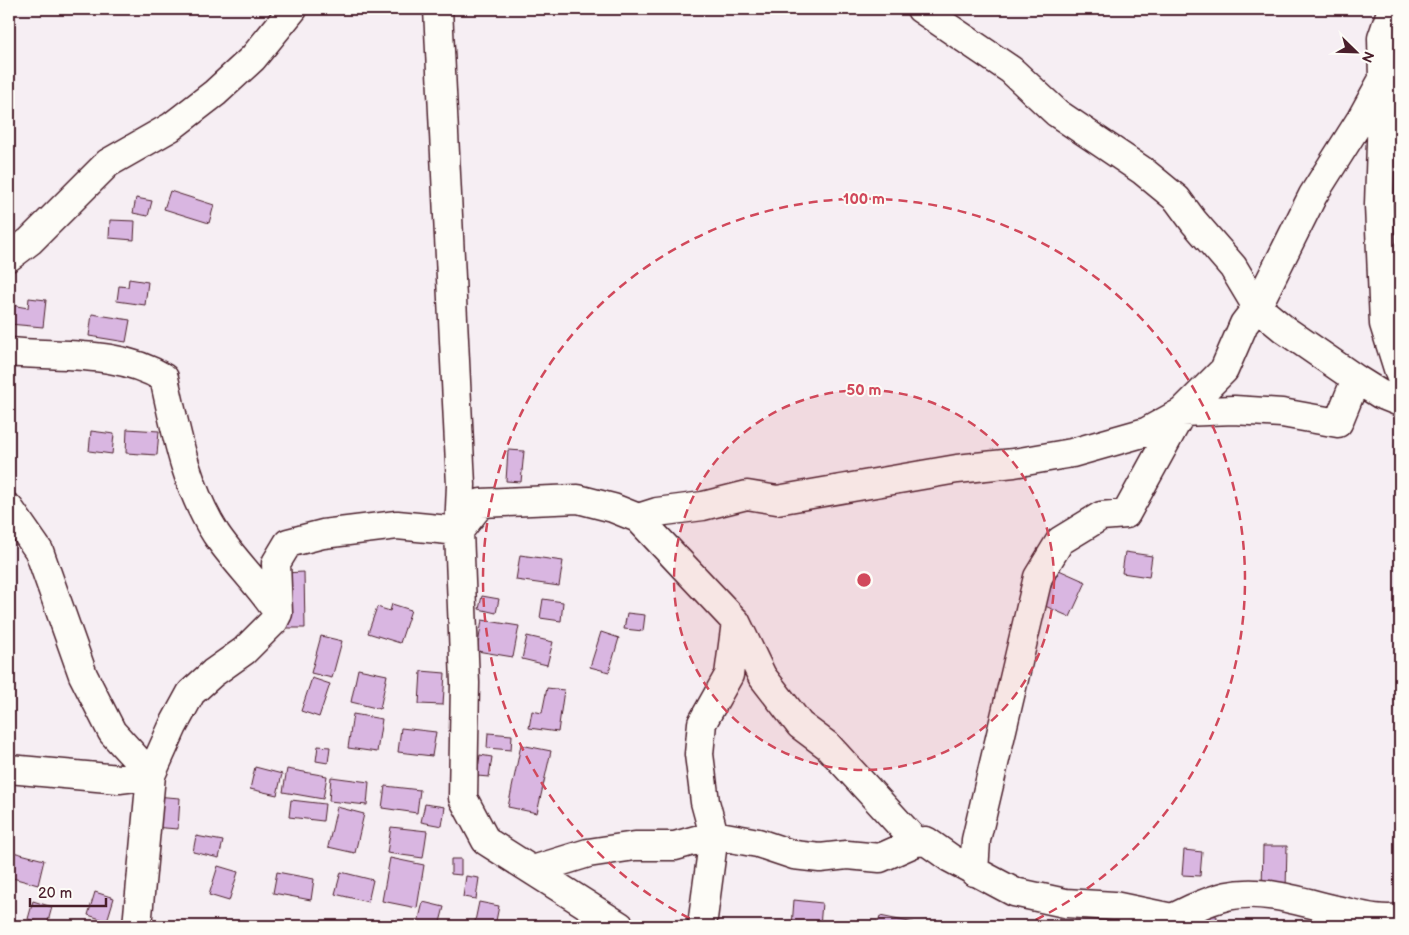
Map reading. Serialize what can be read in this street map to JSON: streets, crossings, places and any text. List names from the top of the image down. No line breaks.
{"scale_bar":"20 m","north":"bottom right","rings":["100 m","50 m"]}
